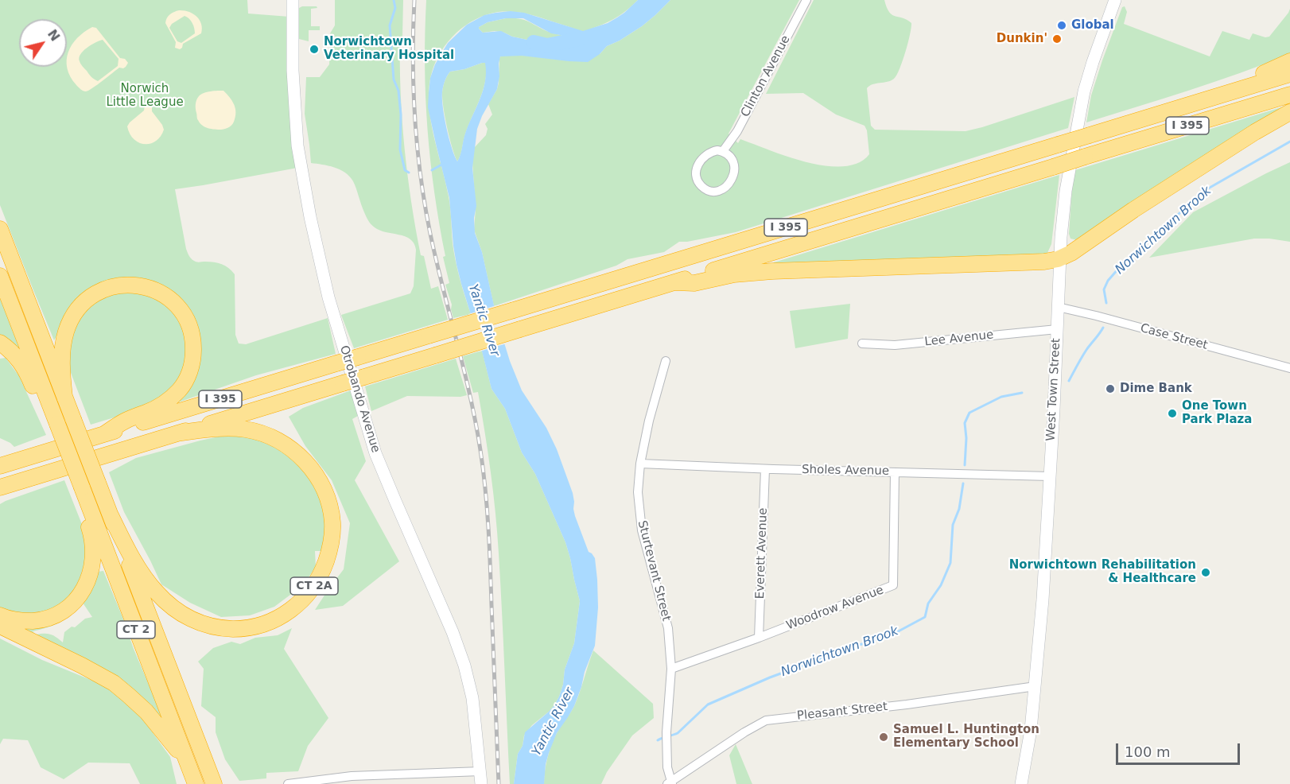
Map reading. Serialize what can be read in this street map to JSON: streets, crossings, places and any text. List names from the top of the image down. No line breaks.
{"streets":{"highway":["I 395","CT 2A","CT 2"],"street":["Clinton Avenue","Case Street","Lee Avenue","West Town Street","Otrobando Avenue","Sholes Avenue","Everett Avenue","Sturtevant Street","Woodrow Avenue","Pleasant Street"]},"crossings":[["I 395","CT 2A"],["Case Street","West Town Street"],["Lee Avenue","West Town Street"],["West Town Street","Sholes Avenue"],["West Town Street","Pleasant Street"],["Sholes Avenue","Everett Avenue"],["Sholes Avenue","Sturtevant Street"],["Sholes Avenue","Woodrow Avenue"],["Everett Avenue","Woodrow Avenue"],["Sturtevant Street","Woodrow Avenue"],["Sturtevant Street","Pleasant Street"],["CT 2A","CT 2"]],"water":["Norwichtown Brook","Yantic River"],"parks":["Norwich Little League"],"places":["Global","Dunkin'","Norwichtown Veterinary Hospital","Dime Bank","One Town Park Plaza","Norwichtown Rehabilitation & Healthcare","Samuel L. Huntington Elementary School"],"scale_bar":"100 m","north":"top right"}
